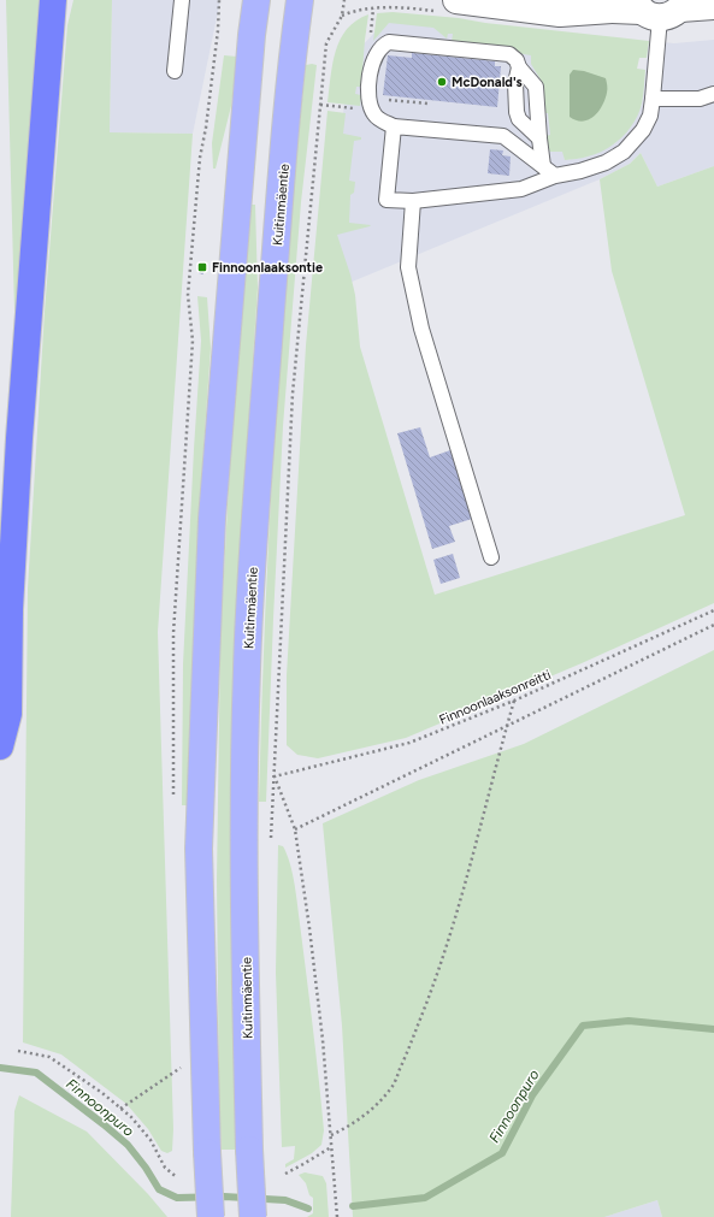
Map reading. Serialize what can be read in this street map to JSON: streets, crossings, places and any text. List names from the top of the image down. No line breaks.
{"streets":{"main road":["Kuitinmäentie"],"path":["Finnoonlaaksonreitti"]},"water":["Finnoonpuro"],"places":{"other":["McDonald's"],"transit":["Finnoonlaaksontie"]}}
